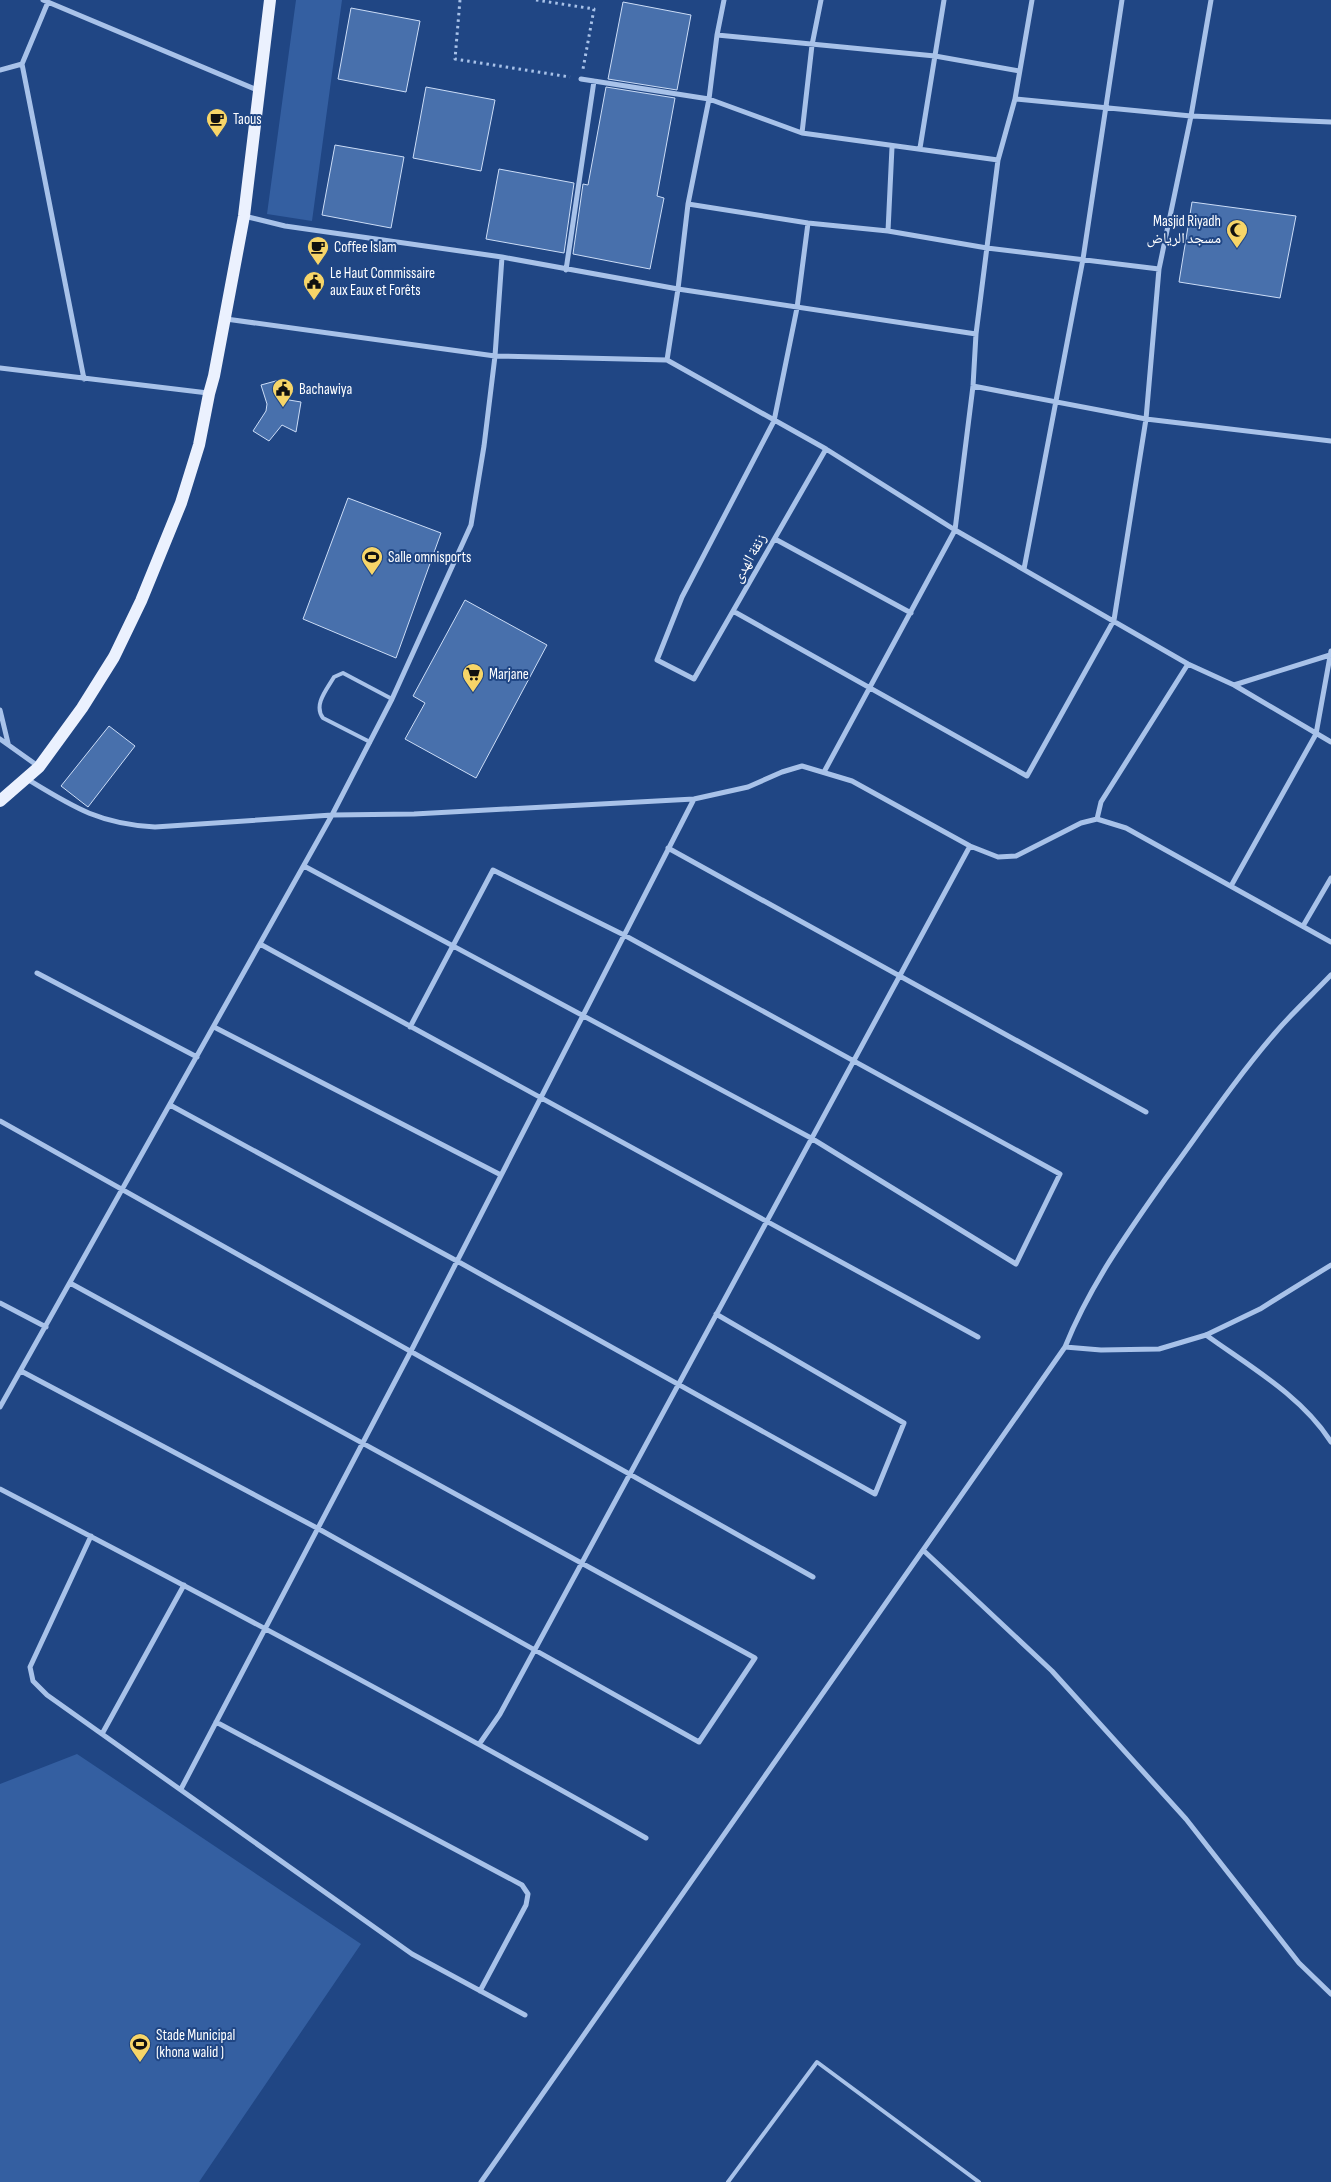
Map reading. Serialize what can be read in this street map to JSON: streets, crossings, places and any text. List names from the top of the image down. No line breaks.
{"streets":{"street":["زنقة الهدى"]},"places":{"cafe":["Taous","Coffee Islam"],"mosque":["Masjid Riyadh مسجد الرياض"],"public building":["Le Haut Commissaire aux Eaux et Forêts","Bachawiya"],"sports":["Salle omnisports","Stade Municipal (khona walid )"],"supermarket":["Marjane"]}}
